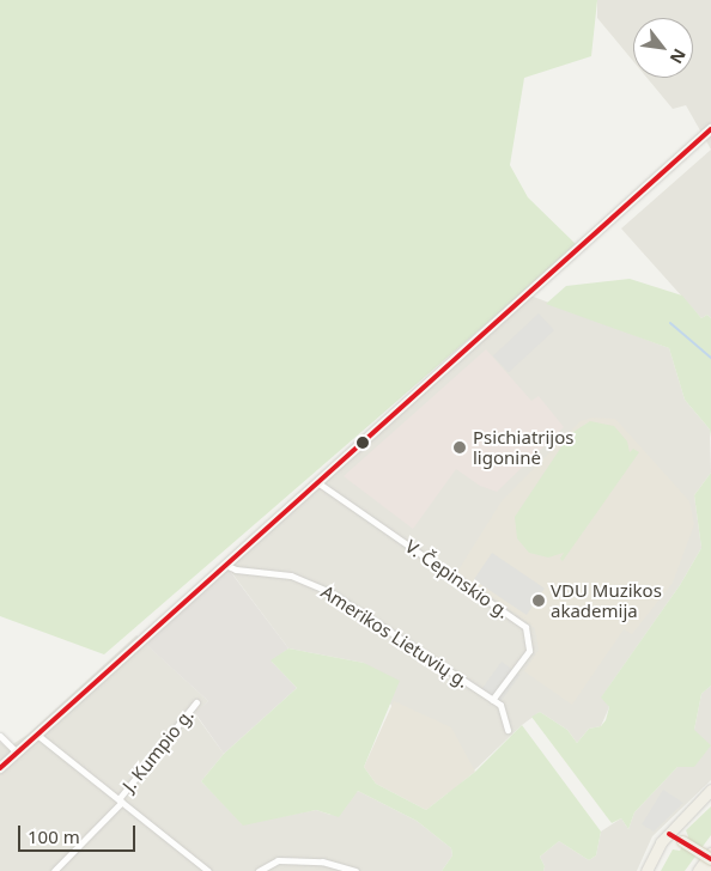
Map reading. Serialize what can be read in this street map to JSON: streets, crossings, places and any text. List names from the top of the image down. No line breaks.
{"streets":{"street":["V. Čepinskio g.","Amerikos Lietuvių g.","J. Kumpio g."]},"crossings":[["V. Čepinskio g.","Amerikos Lietuvių g."]],"places":["Psichiatrijos ligoninė","VDU Muzikos akademija"],"scale_bar":"100 m","north":"bottom right"}
